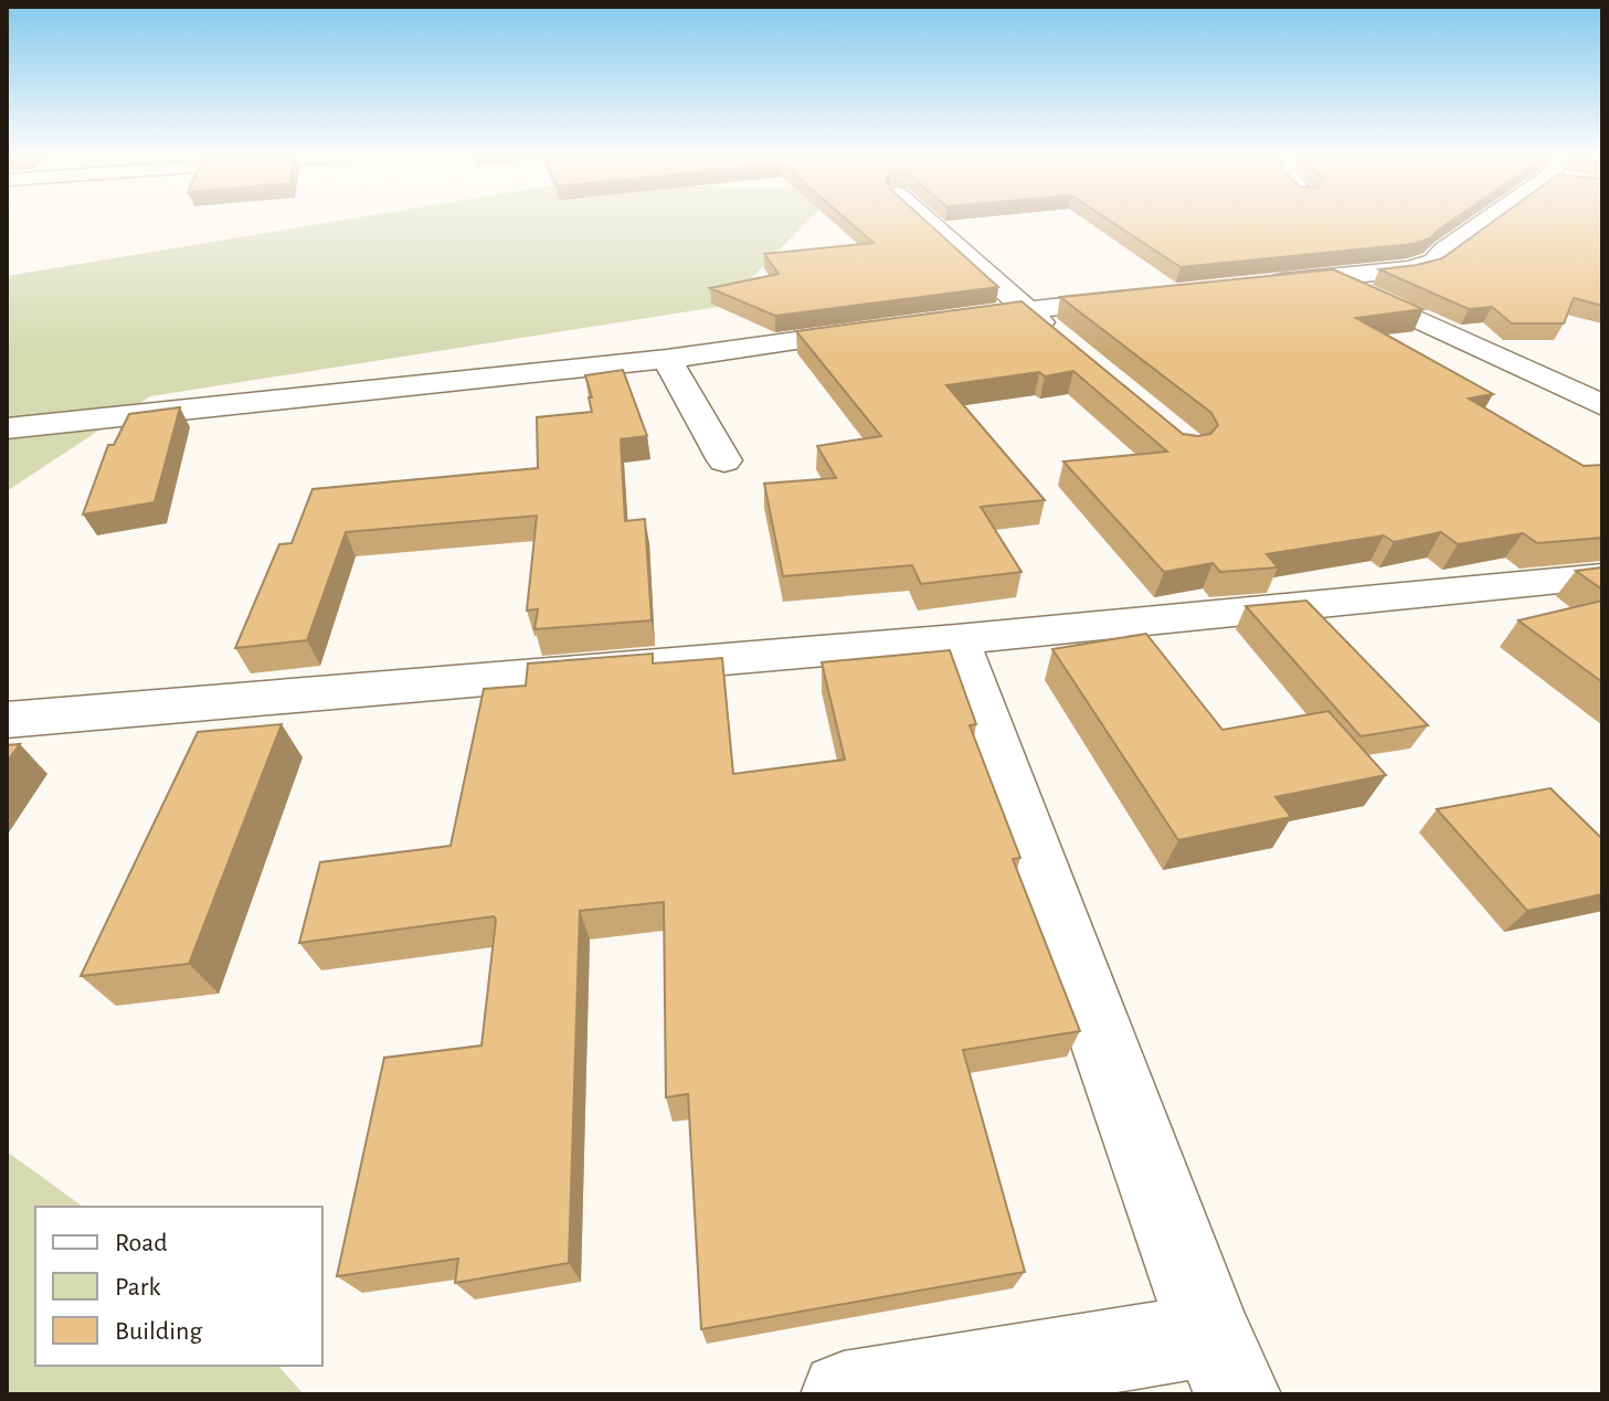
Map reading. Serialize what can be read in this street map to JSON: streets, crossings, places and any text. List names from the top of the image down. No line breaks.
{"legend":["Road","Park","Building"]}
